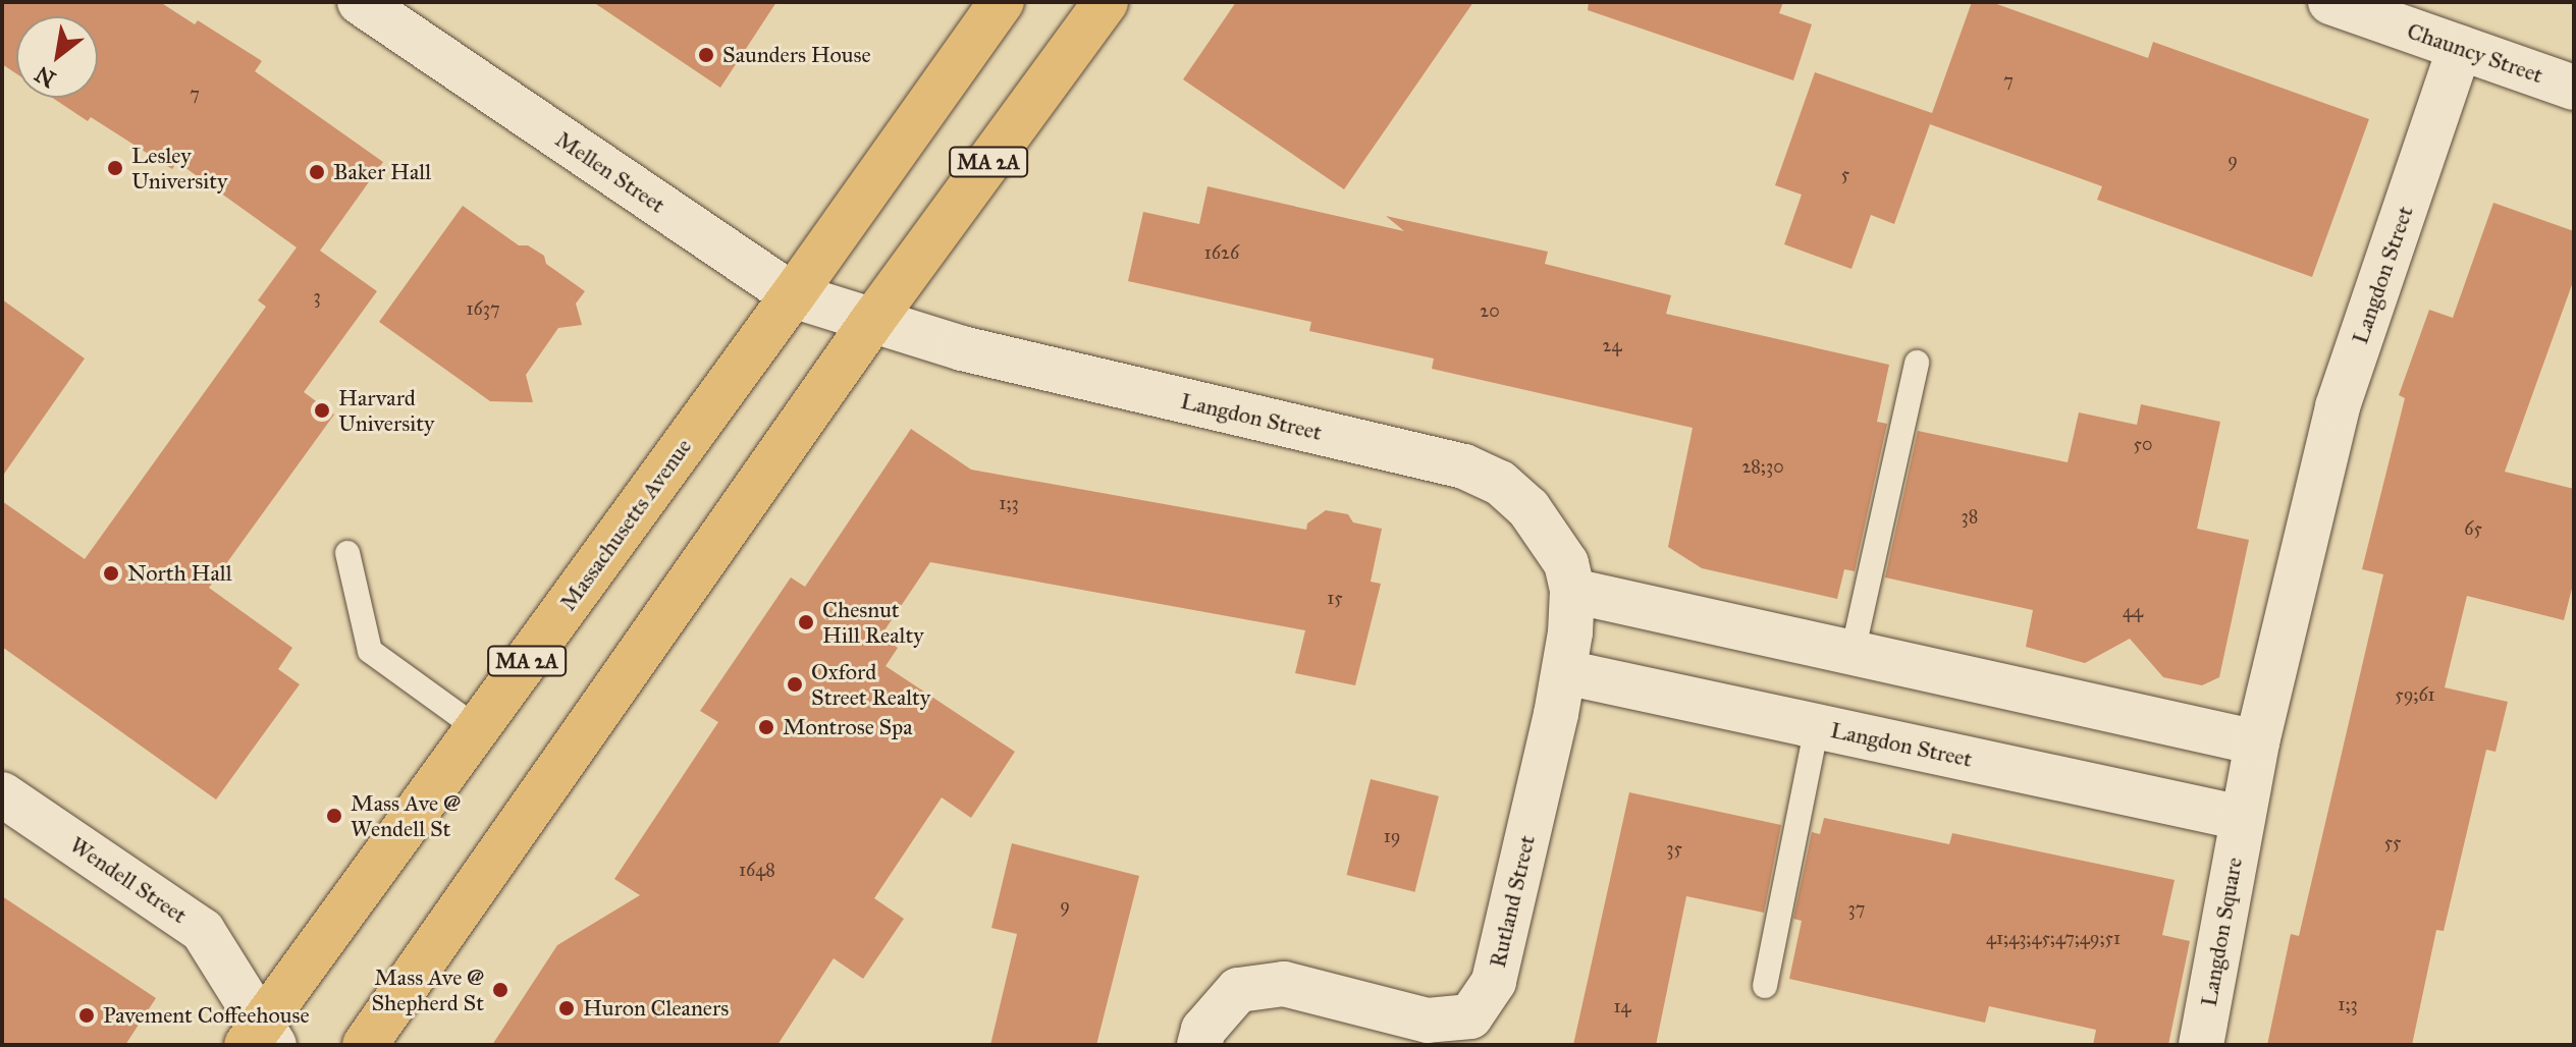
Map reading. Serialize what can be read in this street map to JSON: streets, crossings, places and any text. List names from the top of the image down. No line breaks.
{"streets":{"main road":["MA 2A","Massachusetts Avenue"],"street":["Chauncy Street","Mellen Street","Langdon Street","Wendell Street","Rutland Street","Langdon Square"]},"crossings":[["Chauncy Street","Langdon Street"],["MA 2A","Mellen Street"],["MA 2A","Langdon Street"],["Mellen Street","Langdon Street"],["Mellen Street","Massachusetts Avenue"],["Langdon Street","Rutland Street"],["Langdon Street","Langdon Square"],["Massachusetts Avenue","Wendell Street"]],"places":["Saunders House","Lesley University","Baker Hall","Harvard University","North Hall","Chesnut Hill Realty","Oxford Street Realty","Montrose Spa","Mass Ave @ Wendell St","Mass Ave @ Shepherd St","Huron Cleaners","Pavement Coffeehouse"],"house_numbers":["7","7","9","5","1626","3","1637","20","24","50","28;30","1;3","38","65","15","44","59;61","19","55","35","1648","9","37","41;43;45;47;49;51","1;3","14"],"north":"bottom left"}
